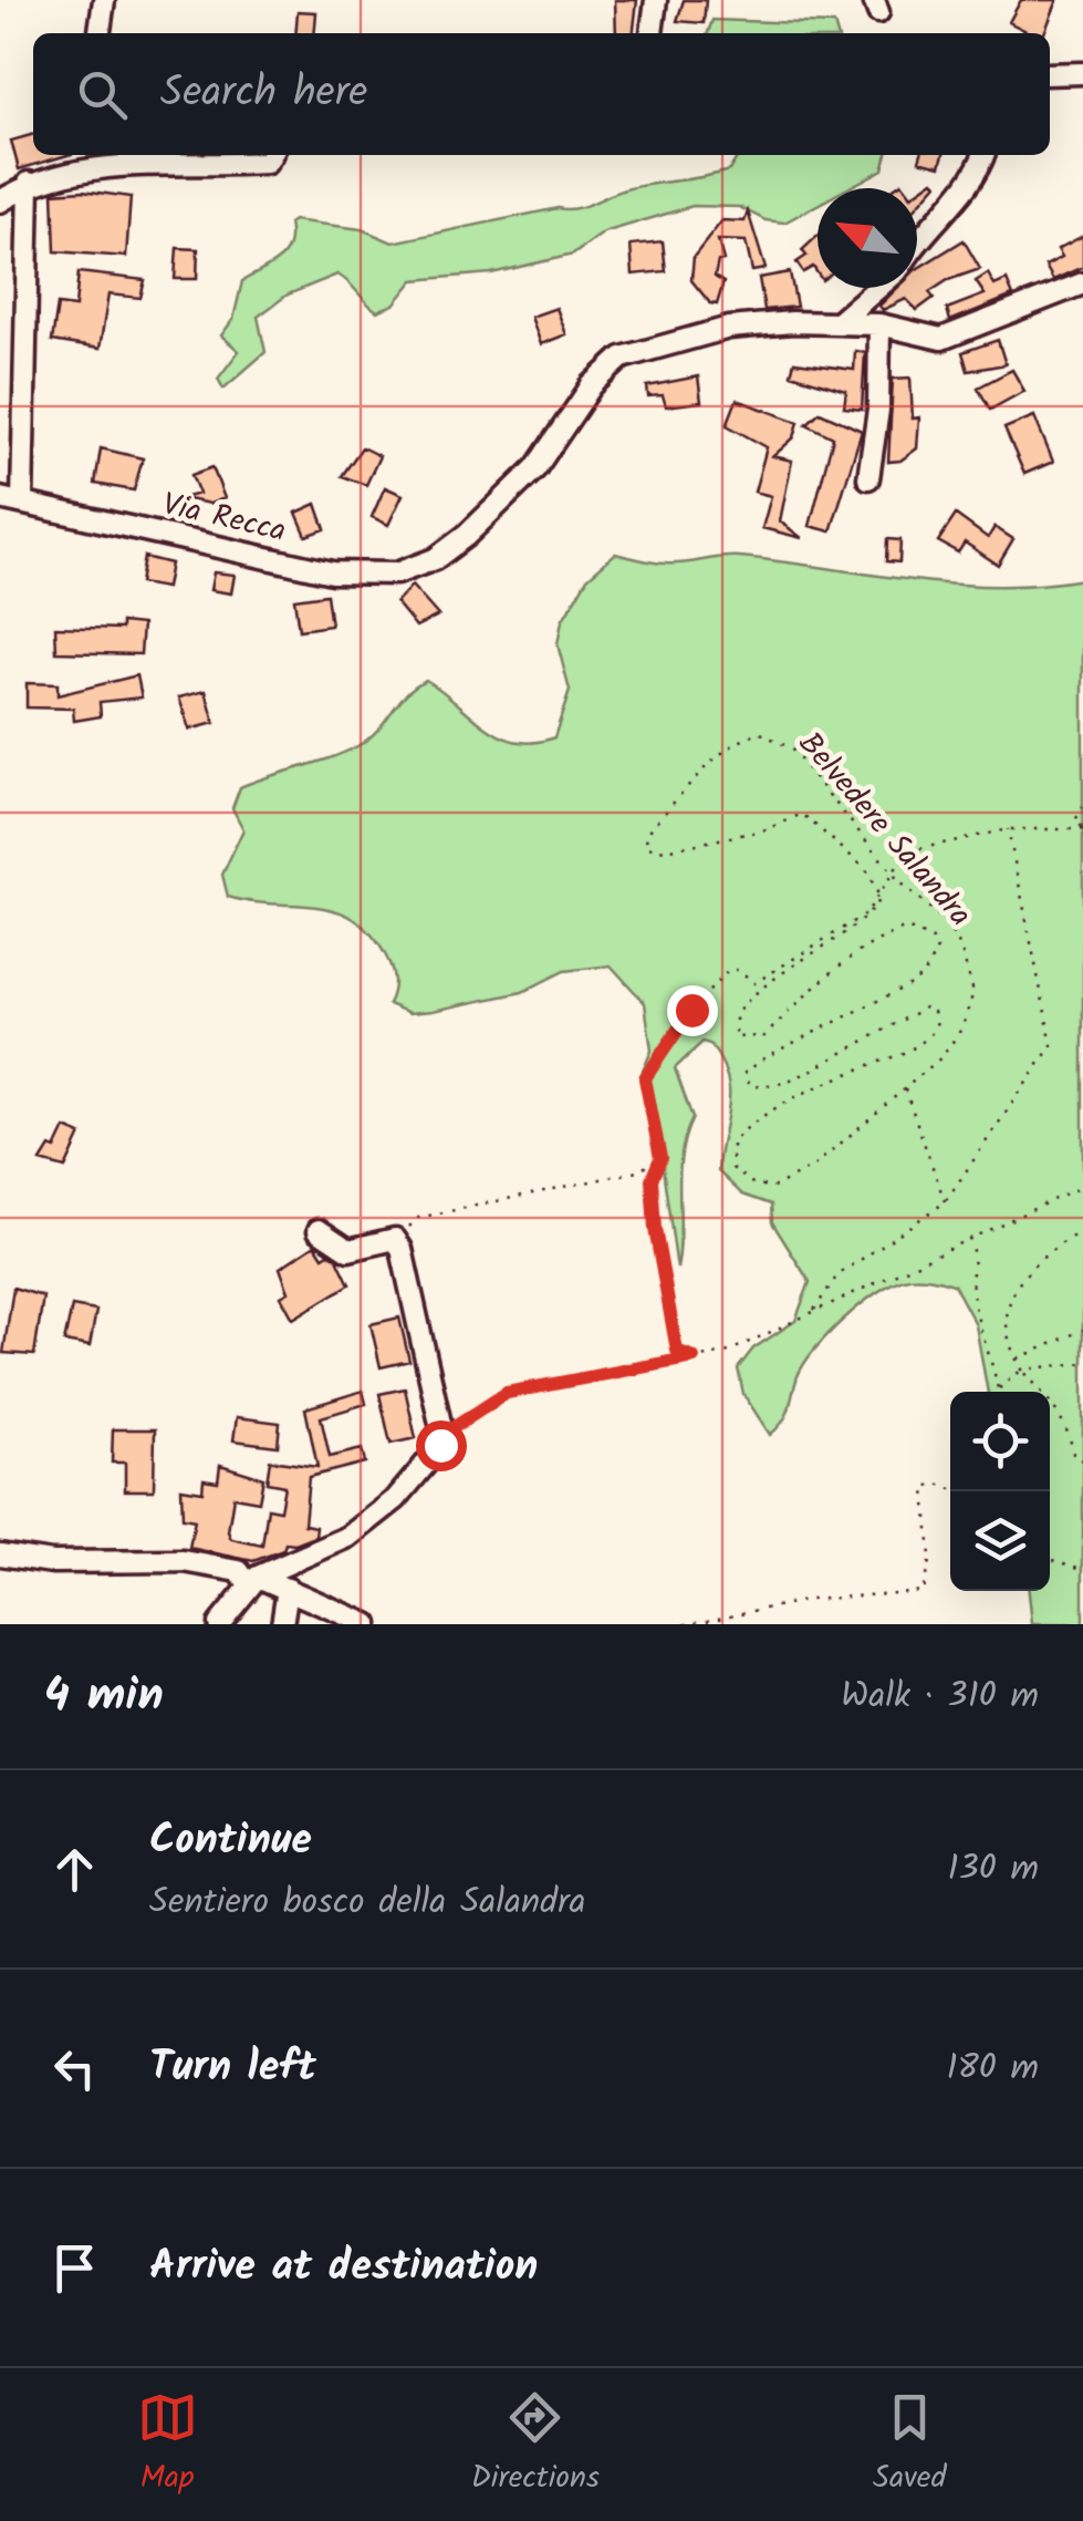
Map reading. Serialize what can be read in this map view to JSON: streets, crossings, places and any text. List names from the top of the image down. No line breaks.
{"streets":{"street":["Via Recca"],"path":["Belvedere Salandra"]},"north":"top left","page":{"search":"Search here","heading":["4 min","Walk · 310 m"],"list":[["Continue","Sentiero bosco della Salandra","130 m"],["Turn left","180 m"],"Arrive at destination"],"nav":["Map","Directions","Saved"]}}
